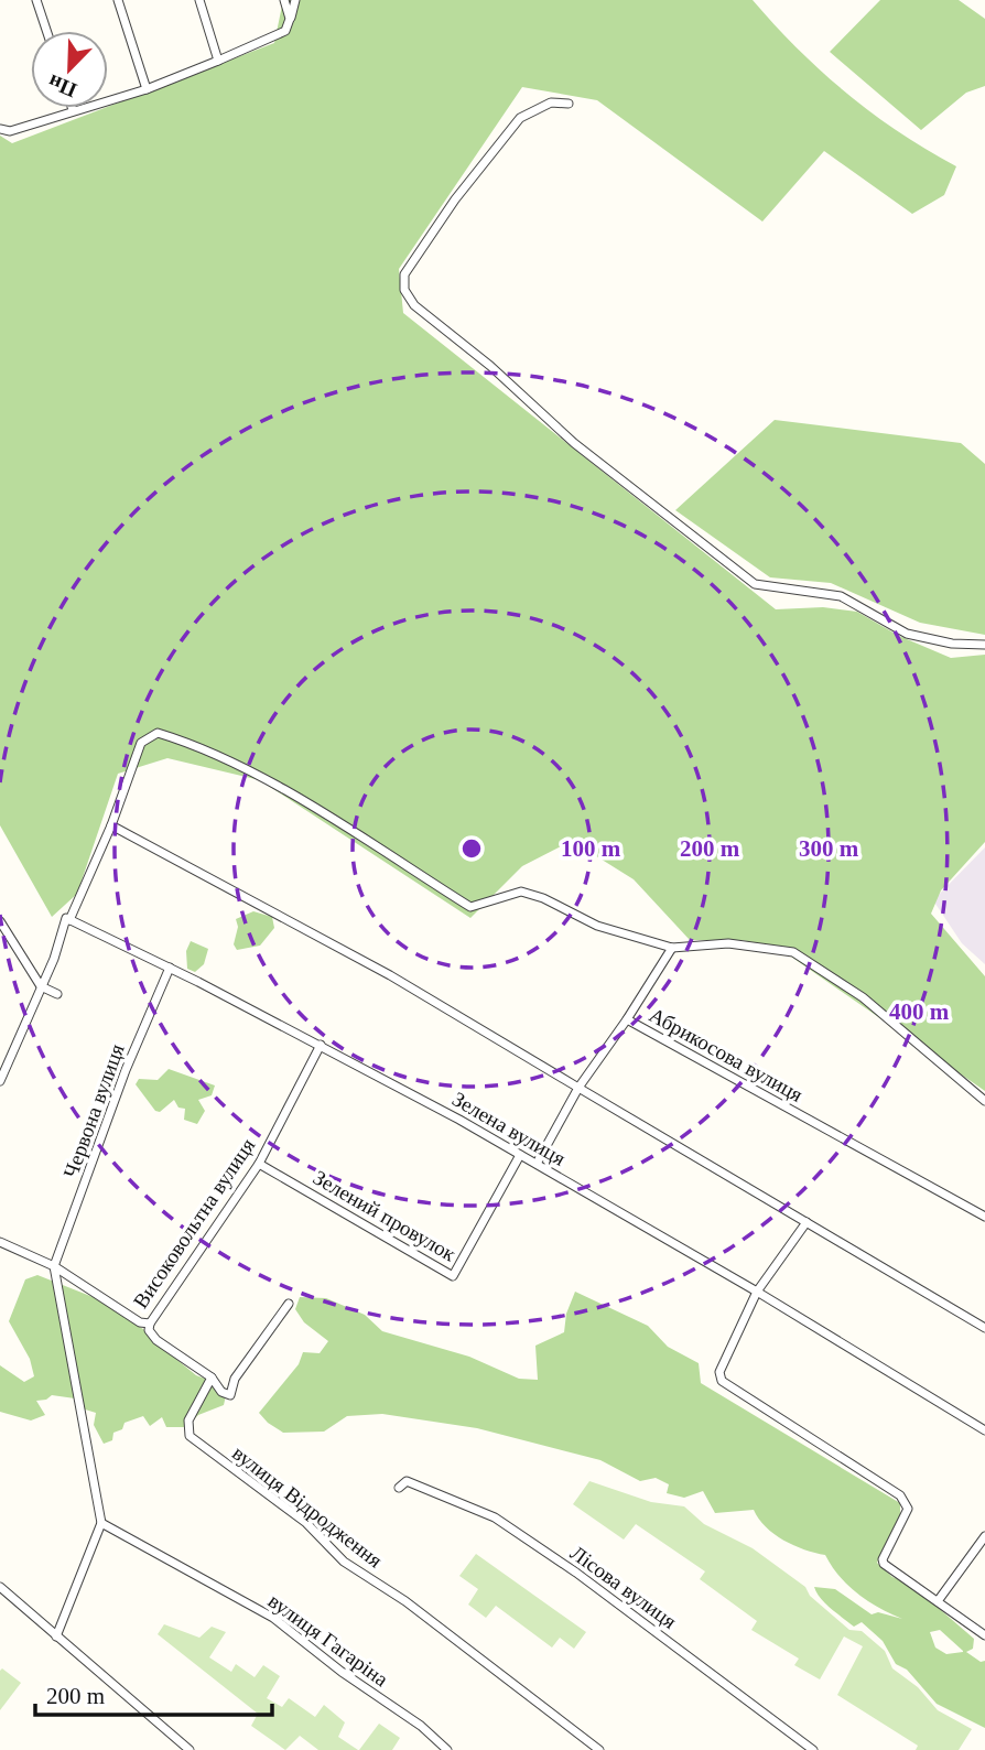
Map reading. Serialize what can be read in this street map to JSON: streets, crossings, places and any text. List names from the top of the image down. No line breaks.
{"streets":{"street":["Абрикосова вулиця","Червона вулиця","Зелена вулиця","Зелений провулок","Високовольтна вулиця","вулиця Відродження","Лісова вулиця","вулиця Гагаріна"]},"crossings":[["Абрикосова вулиця","Зелена вулиця"],["Червона вулиця","Зелена вулиця"],["Червона вулиця","Високовольтна вулиця"],["Зелена вулиця","Зелений провулок"],["Зелена вулиця","Високовольтна вулиця"],["Зелений провулок","Високовольтна вулиця"]],"scale_bar":"200 m","north":"bottom left","rings":["100 m","200 m","300 m","400 m"]}
